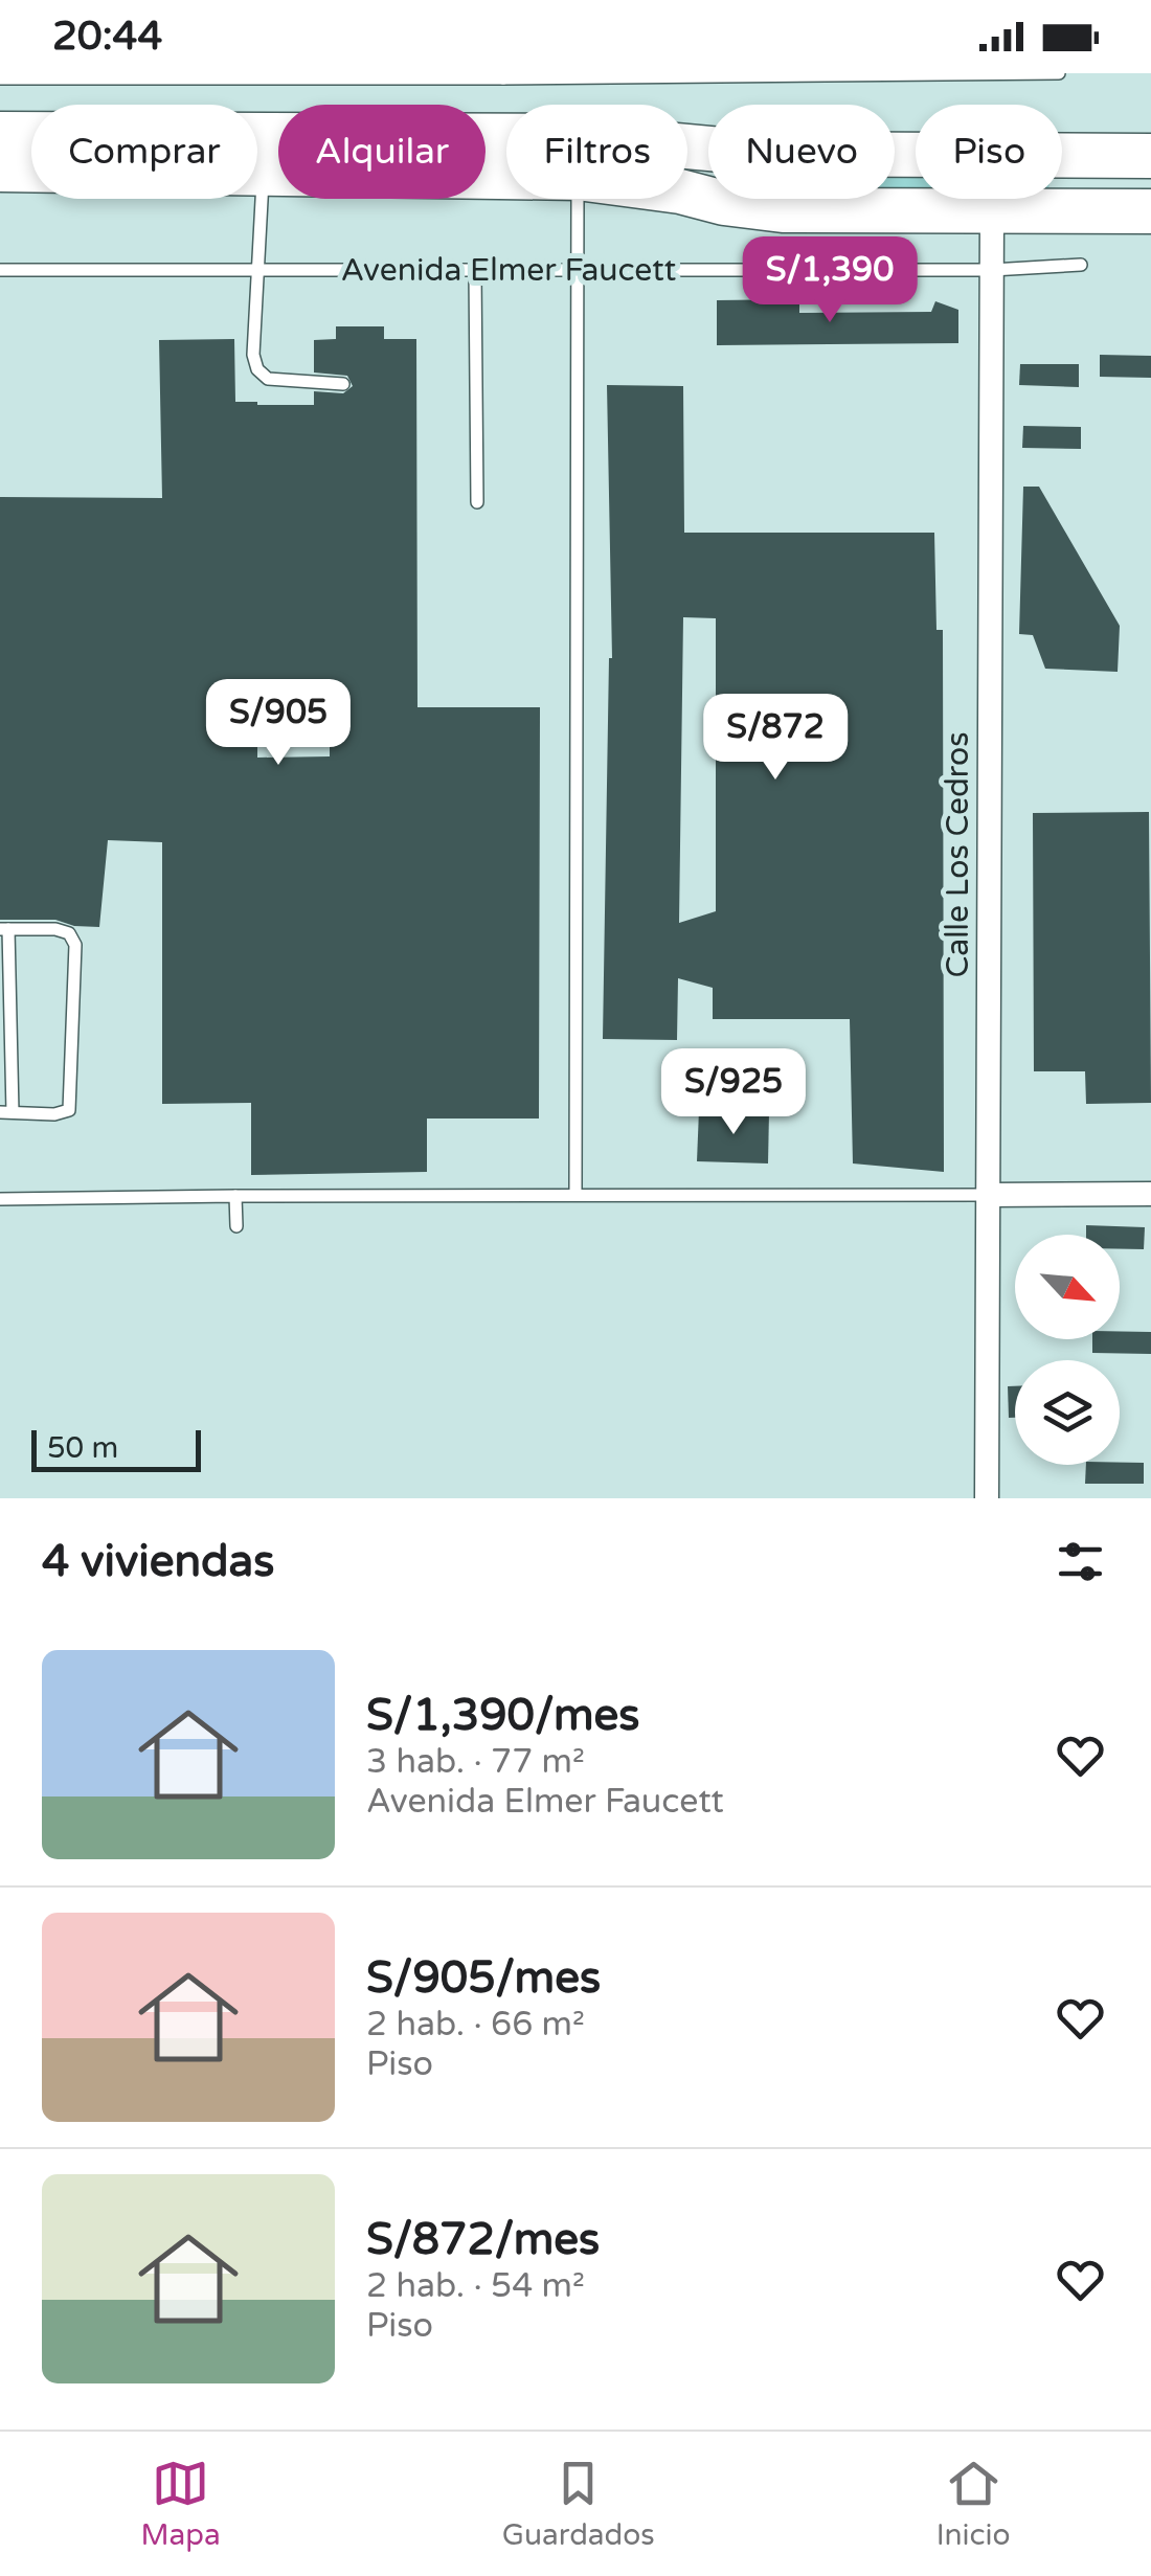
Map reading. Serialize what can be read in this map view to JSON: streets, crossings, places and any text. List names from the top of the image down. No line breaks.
{"streets":{"street":["Calle Los Cedros"],"lane":["Avenida Elmer Faucett"]},"crossings":[["Avenida Elmer Faucett","Calle Los Cedros"]],"scale_bar":"50 m","north":"bottom right","page":{"status":"20:44","chip":["Comprar","Alquilar","Filtros","Nuevo","Piso"],"price":["S/1,390","S/905","S/872","S/925"],"scale":"50 m","heading":"4 viviendas","list":[{"name":"S/1,390/mes","note":"3 hab. · 77 m² · Avenida Elmer Faucett"},{"name":"S/905/mes","note":"2 hab. · 66 m² · Piso"},{"name":"S/872/mes","note":"2 hab. · 54 m² · Piso"}],"tabs":["Mapa","Guardados","Inicio"]}}
